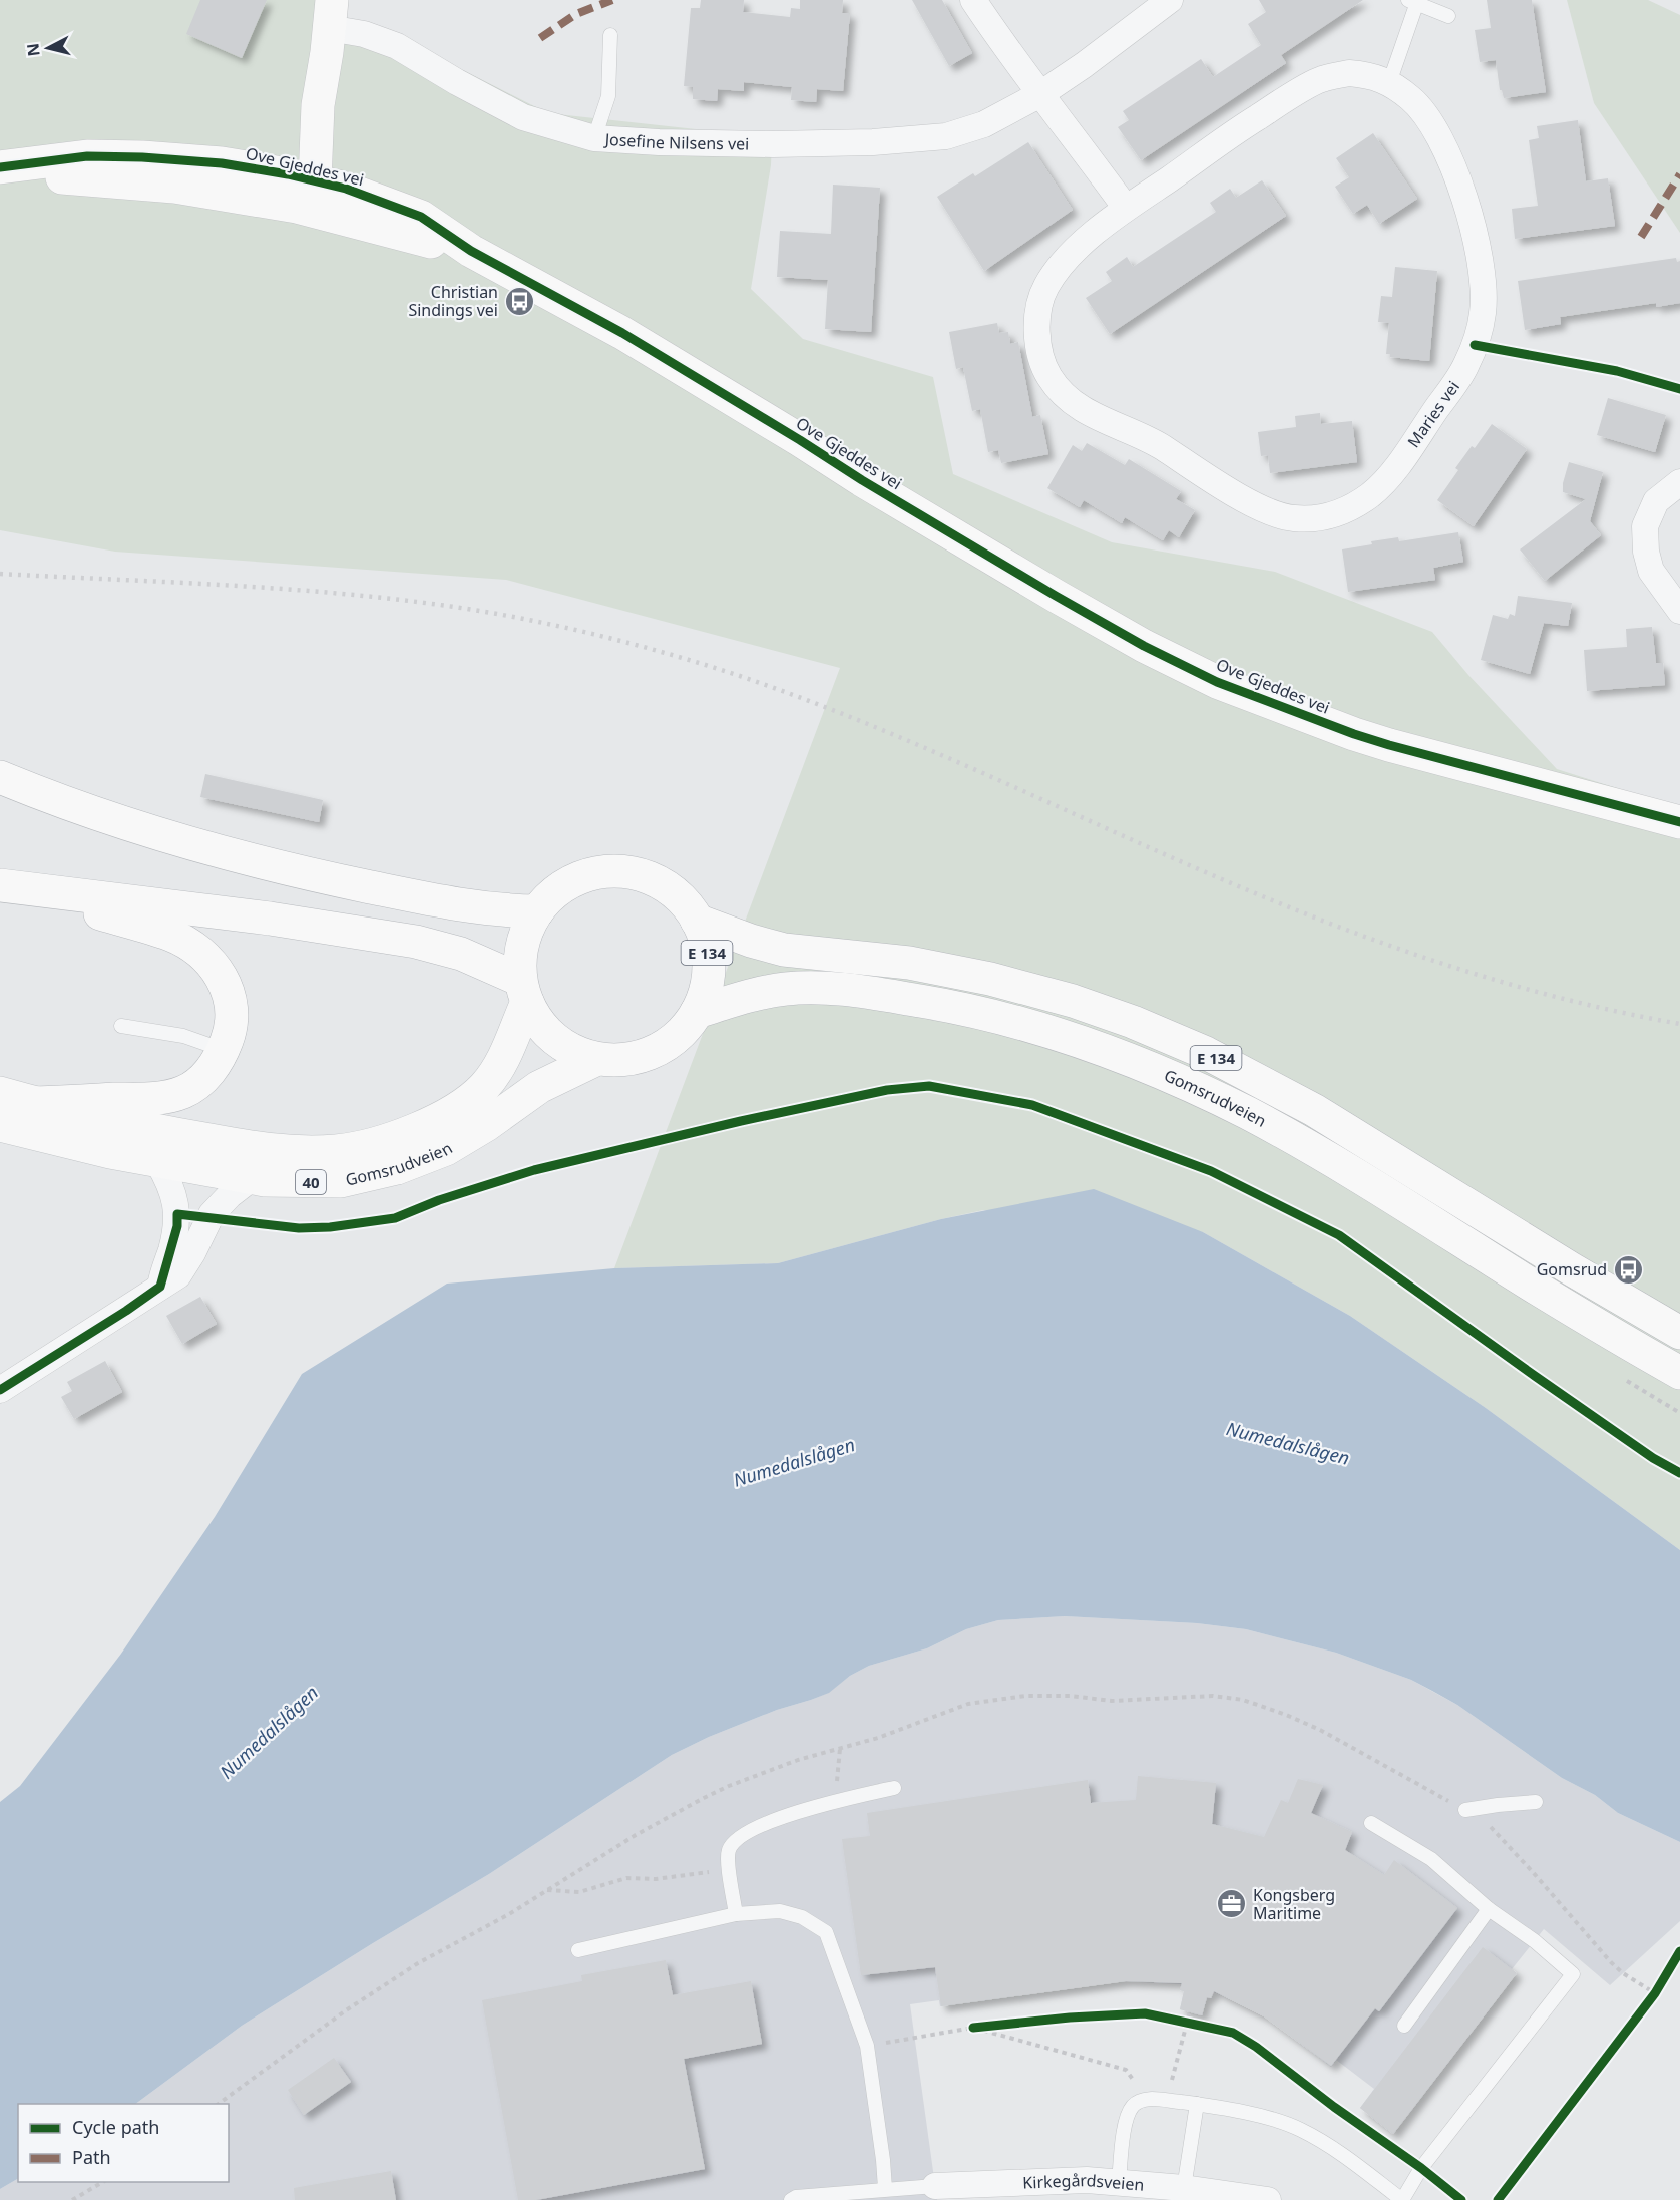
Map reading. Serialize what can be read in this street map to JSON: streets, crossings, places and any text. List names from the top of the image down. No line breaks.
{"streets":{"main road":["Ove Gjeddes vei","E 134","Gomsrudveien","40"],"street":["Josefine Nilsens vei","Maries vei","Kirkegårdsveien"]},"crossings":[["E 134","Gomsrudveien"]],"water":["Numedalslågen"],"places":{"bus stop":["Christian Sindings vei","Gomsrud"],"office":["Kongsberg Maritime"]},"legend":["Cycle path","Path"],"north":"left"}
